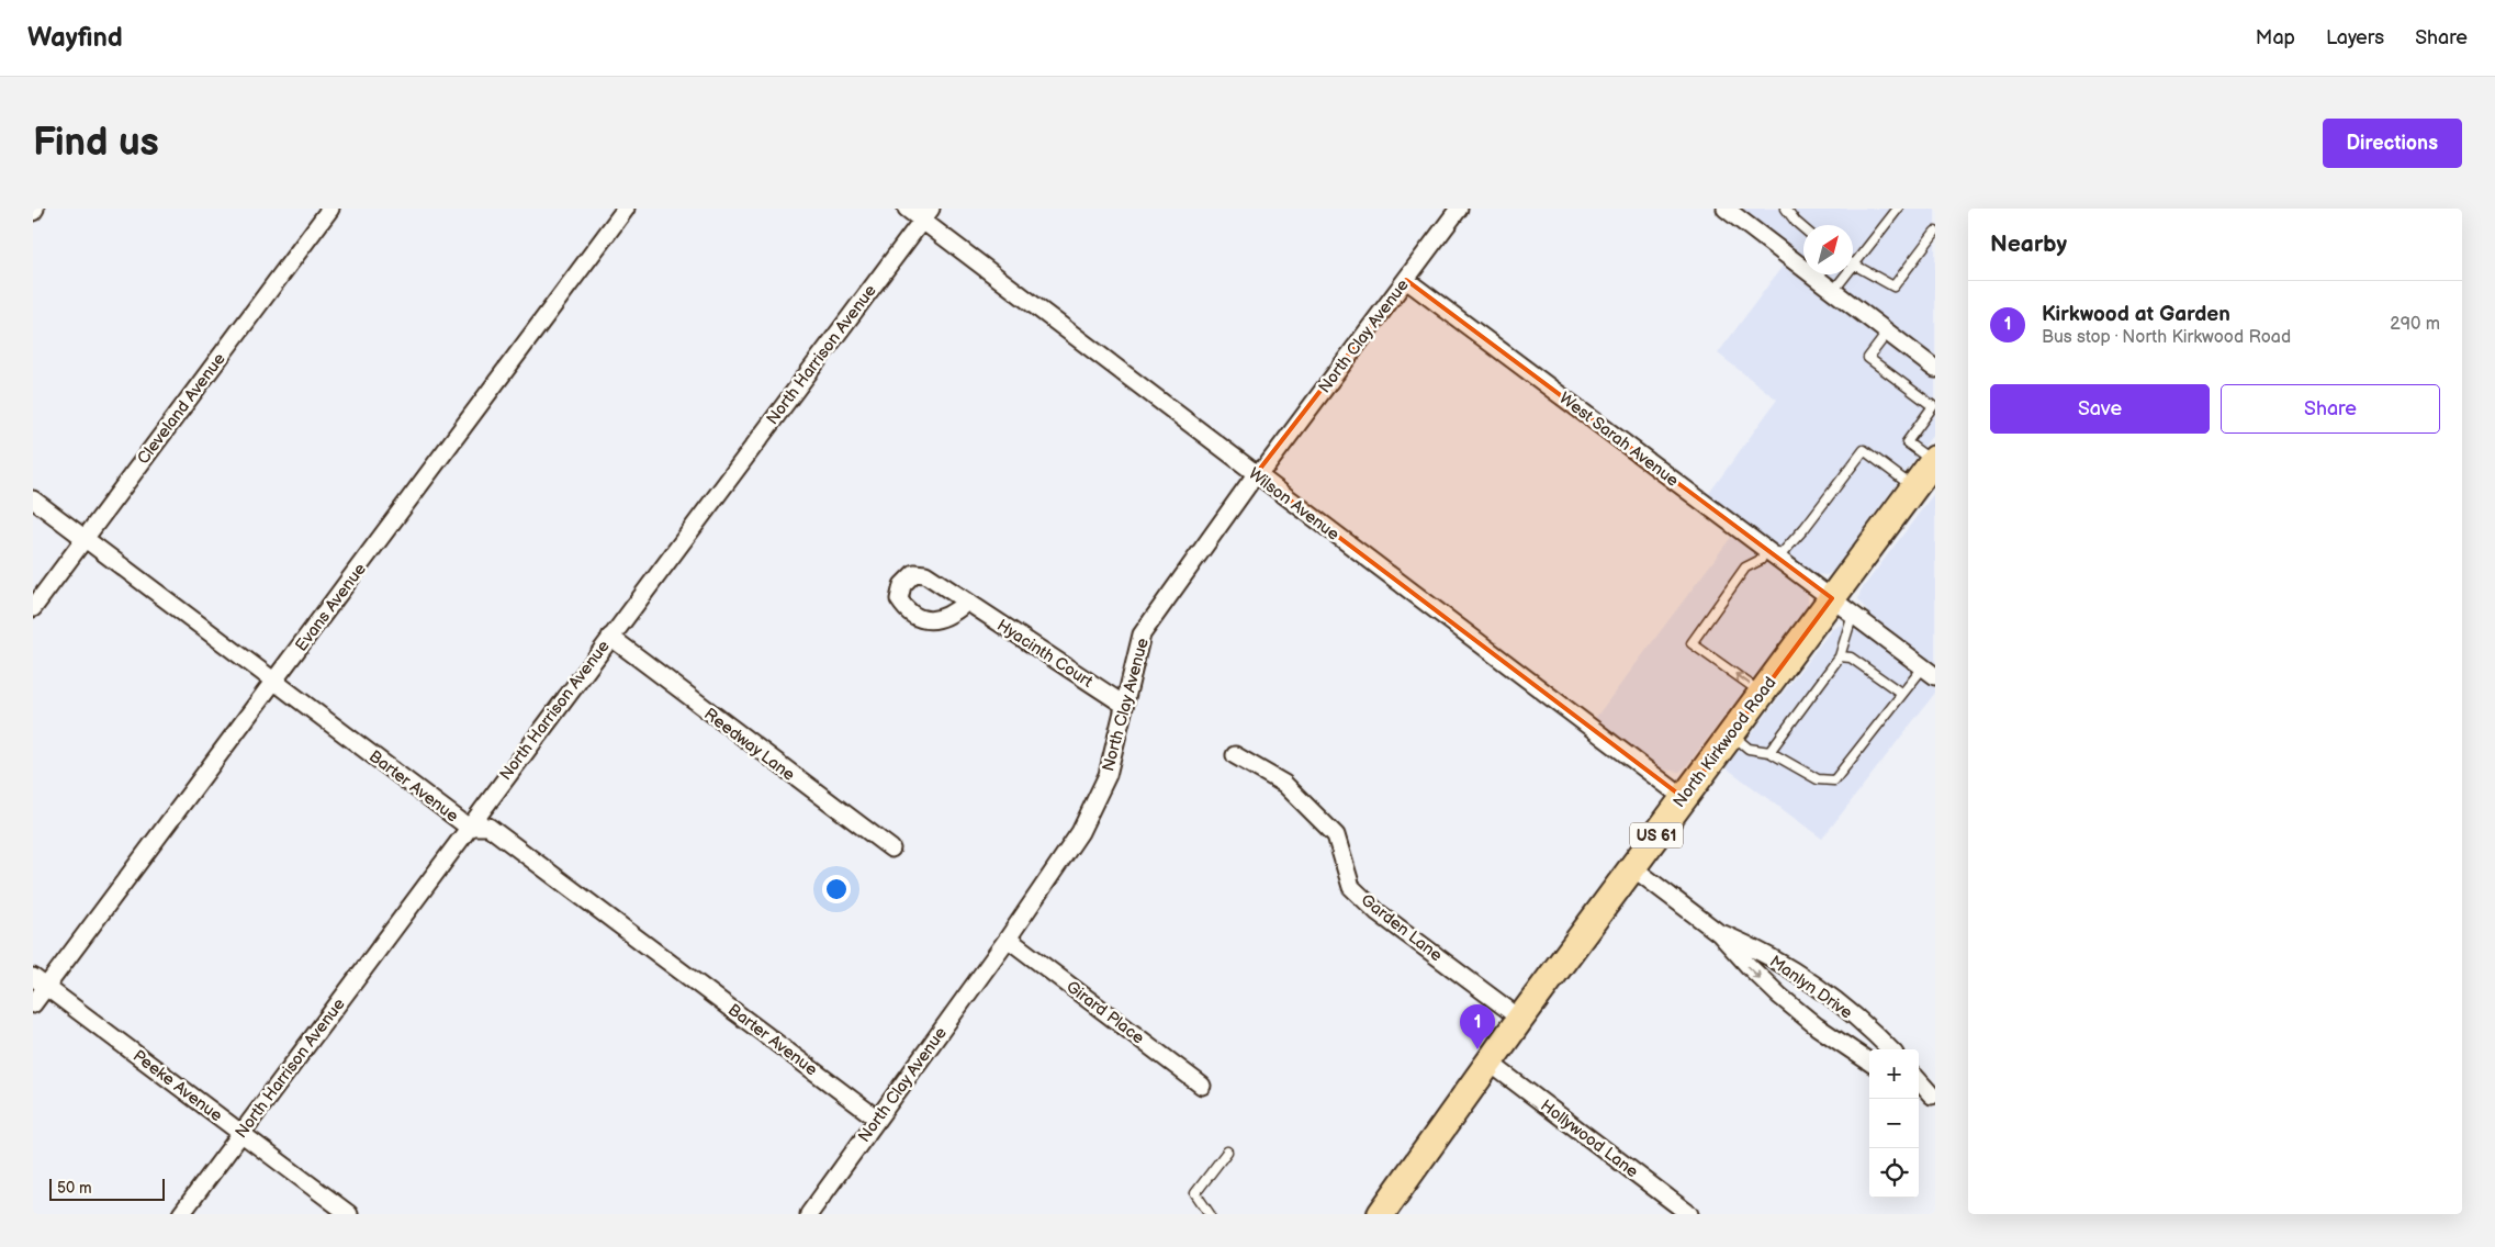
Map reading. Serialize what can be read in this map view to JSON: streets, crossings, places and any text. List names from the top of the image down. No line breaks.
{"streets":{"main road":["North Kirkwood Road","US 61"],"street":["North Clay Avenue","North Harrison Avenue","Cleveland Avenue","West Sarah Avenue","Wilson Avenue","Evans Avenue","Hyacinth Court","Reedway Lane","Barter Avenue","Garden Lane","Manlyn Drive","Girard Place","Peeke Avenue","Hollywood Lane"]},"crossings":[["North Clay Avenue","West Sarah Avenue"],["North Clay Avenue","Wilson Avenue"],["North Clay Avenue","Hyacinth Court"],["North Clay Avenue","Barter Avenue"],["North Clay Avenue","Girard Place"],["North Harrison Avenue","Wilson Avenue"],["North Harrison Avenue","Reedway Lane"],["North Harrison Avenue","Barter Avenue"],["North Harrison Avenue","Peeke Avenue"],["Cleveland Avenue","Barter Avenue"],["West Sarah Avenue","North Kirkwood Road"],["Wilson Avenue","North Kirkwood Road"],["Evans Avenue","Barter Avenue"],["Evans Avenue","Peeke Avenue"],["North Kirkwood Road","Garden Lane"],["North Kirkwood Road","Manlyn Drive"],["North Kirkwood Road","Hollywood Lane"]],"scale_bar":"50 m","north":"top right","page":{"header":"Wayfind","nav":["Map","Layers","Share"],"buttons":["Directions",["Save","Share"]],"title":"Find us","heading":"Nearby","list":[{"mark":"1","name":"Kirkwood at Garden","note":"Bus stop · North Kirkwood Road","value":"290 m"}],"pins":"1","map_buttons":["+","−"],"scale":"50 m"}}
